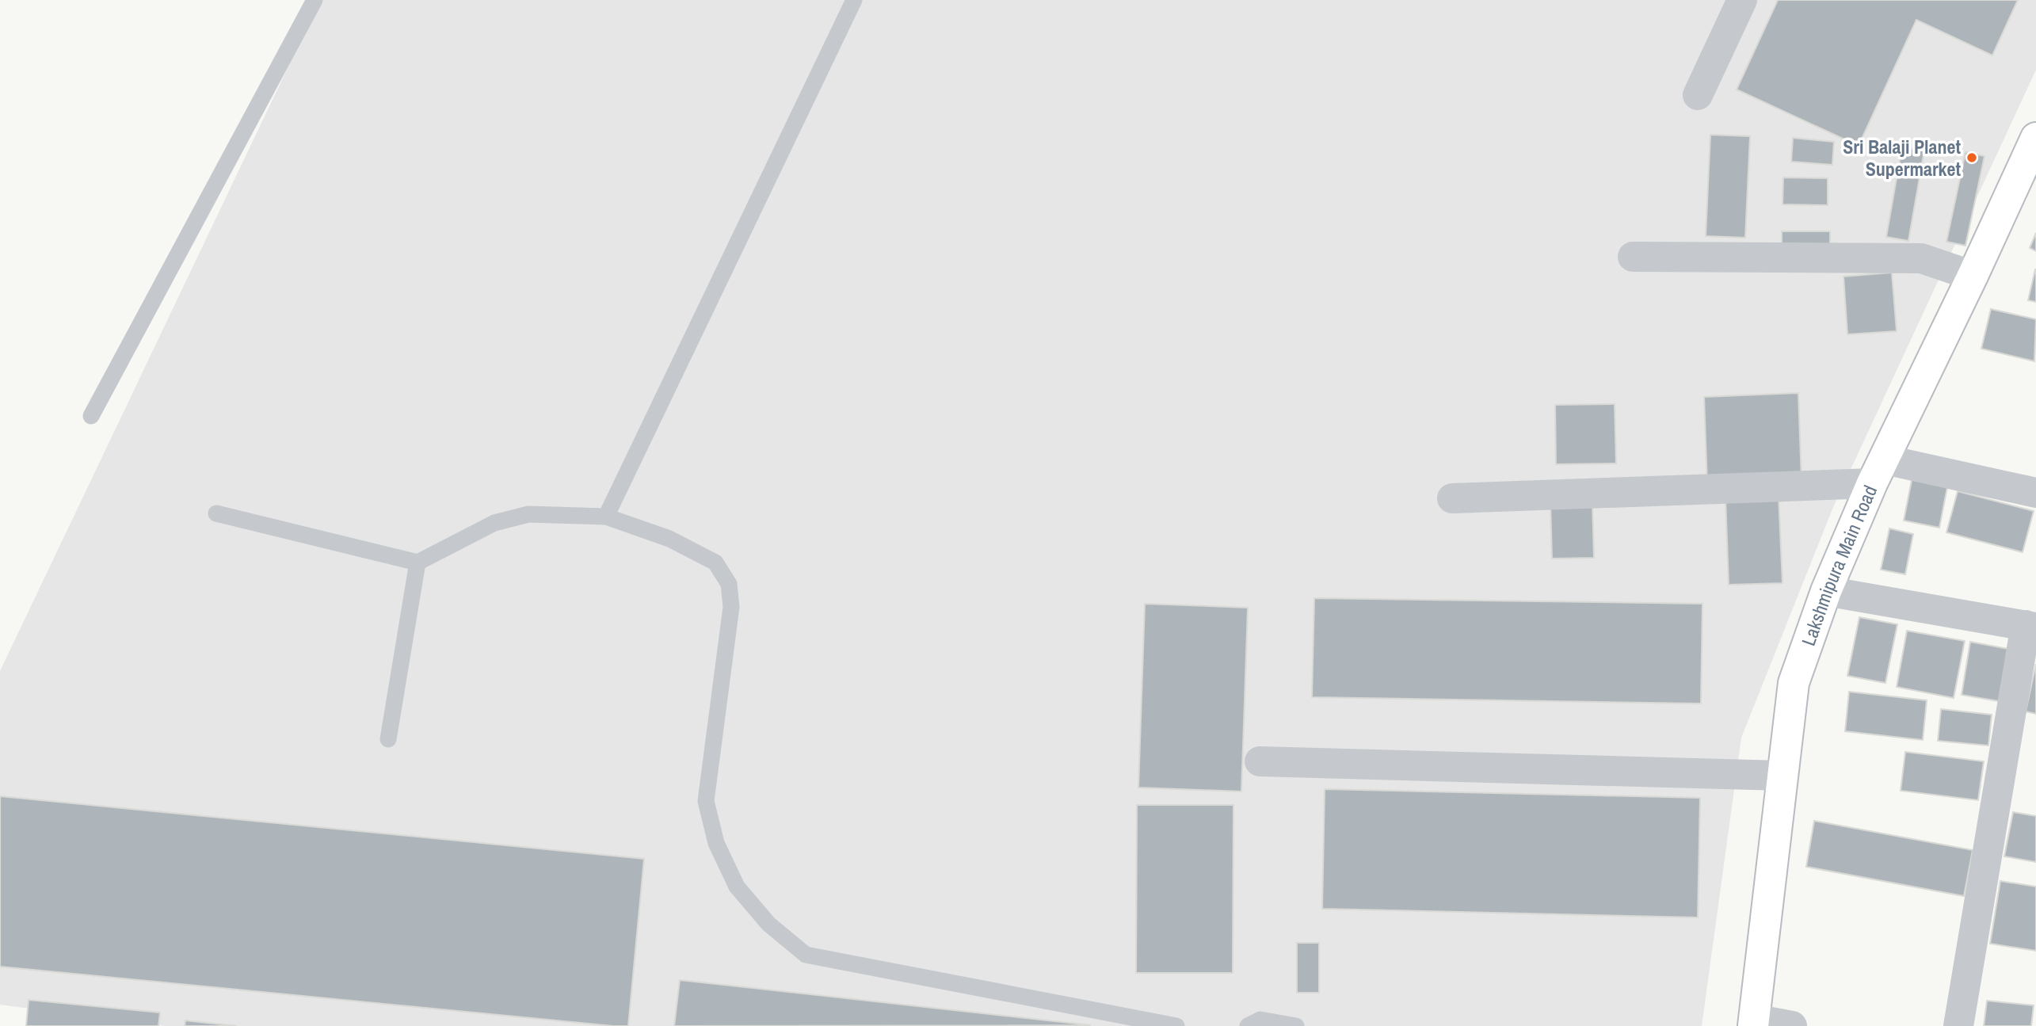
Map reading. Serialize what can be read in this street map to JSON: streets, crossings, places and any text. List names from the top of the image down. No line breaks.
{"streets":{"main road":["Lakshmipura Main Road"]},"places":["Sri Balaji Planet Supermarket"]}
